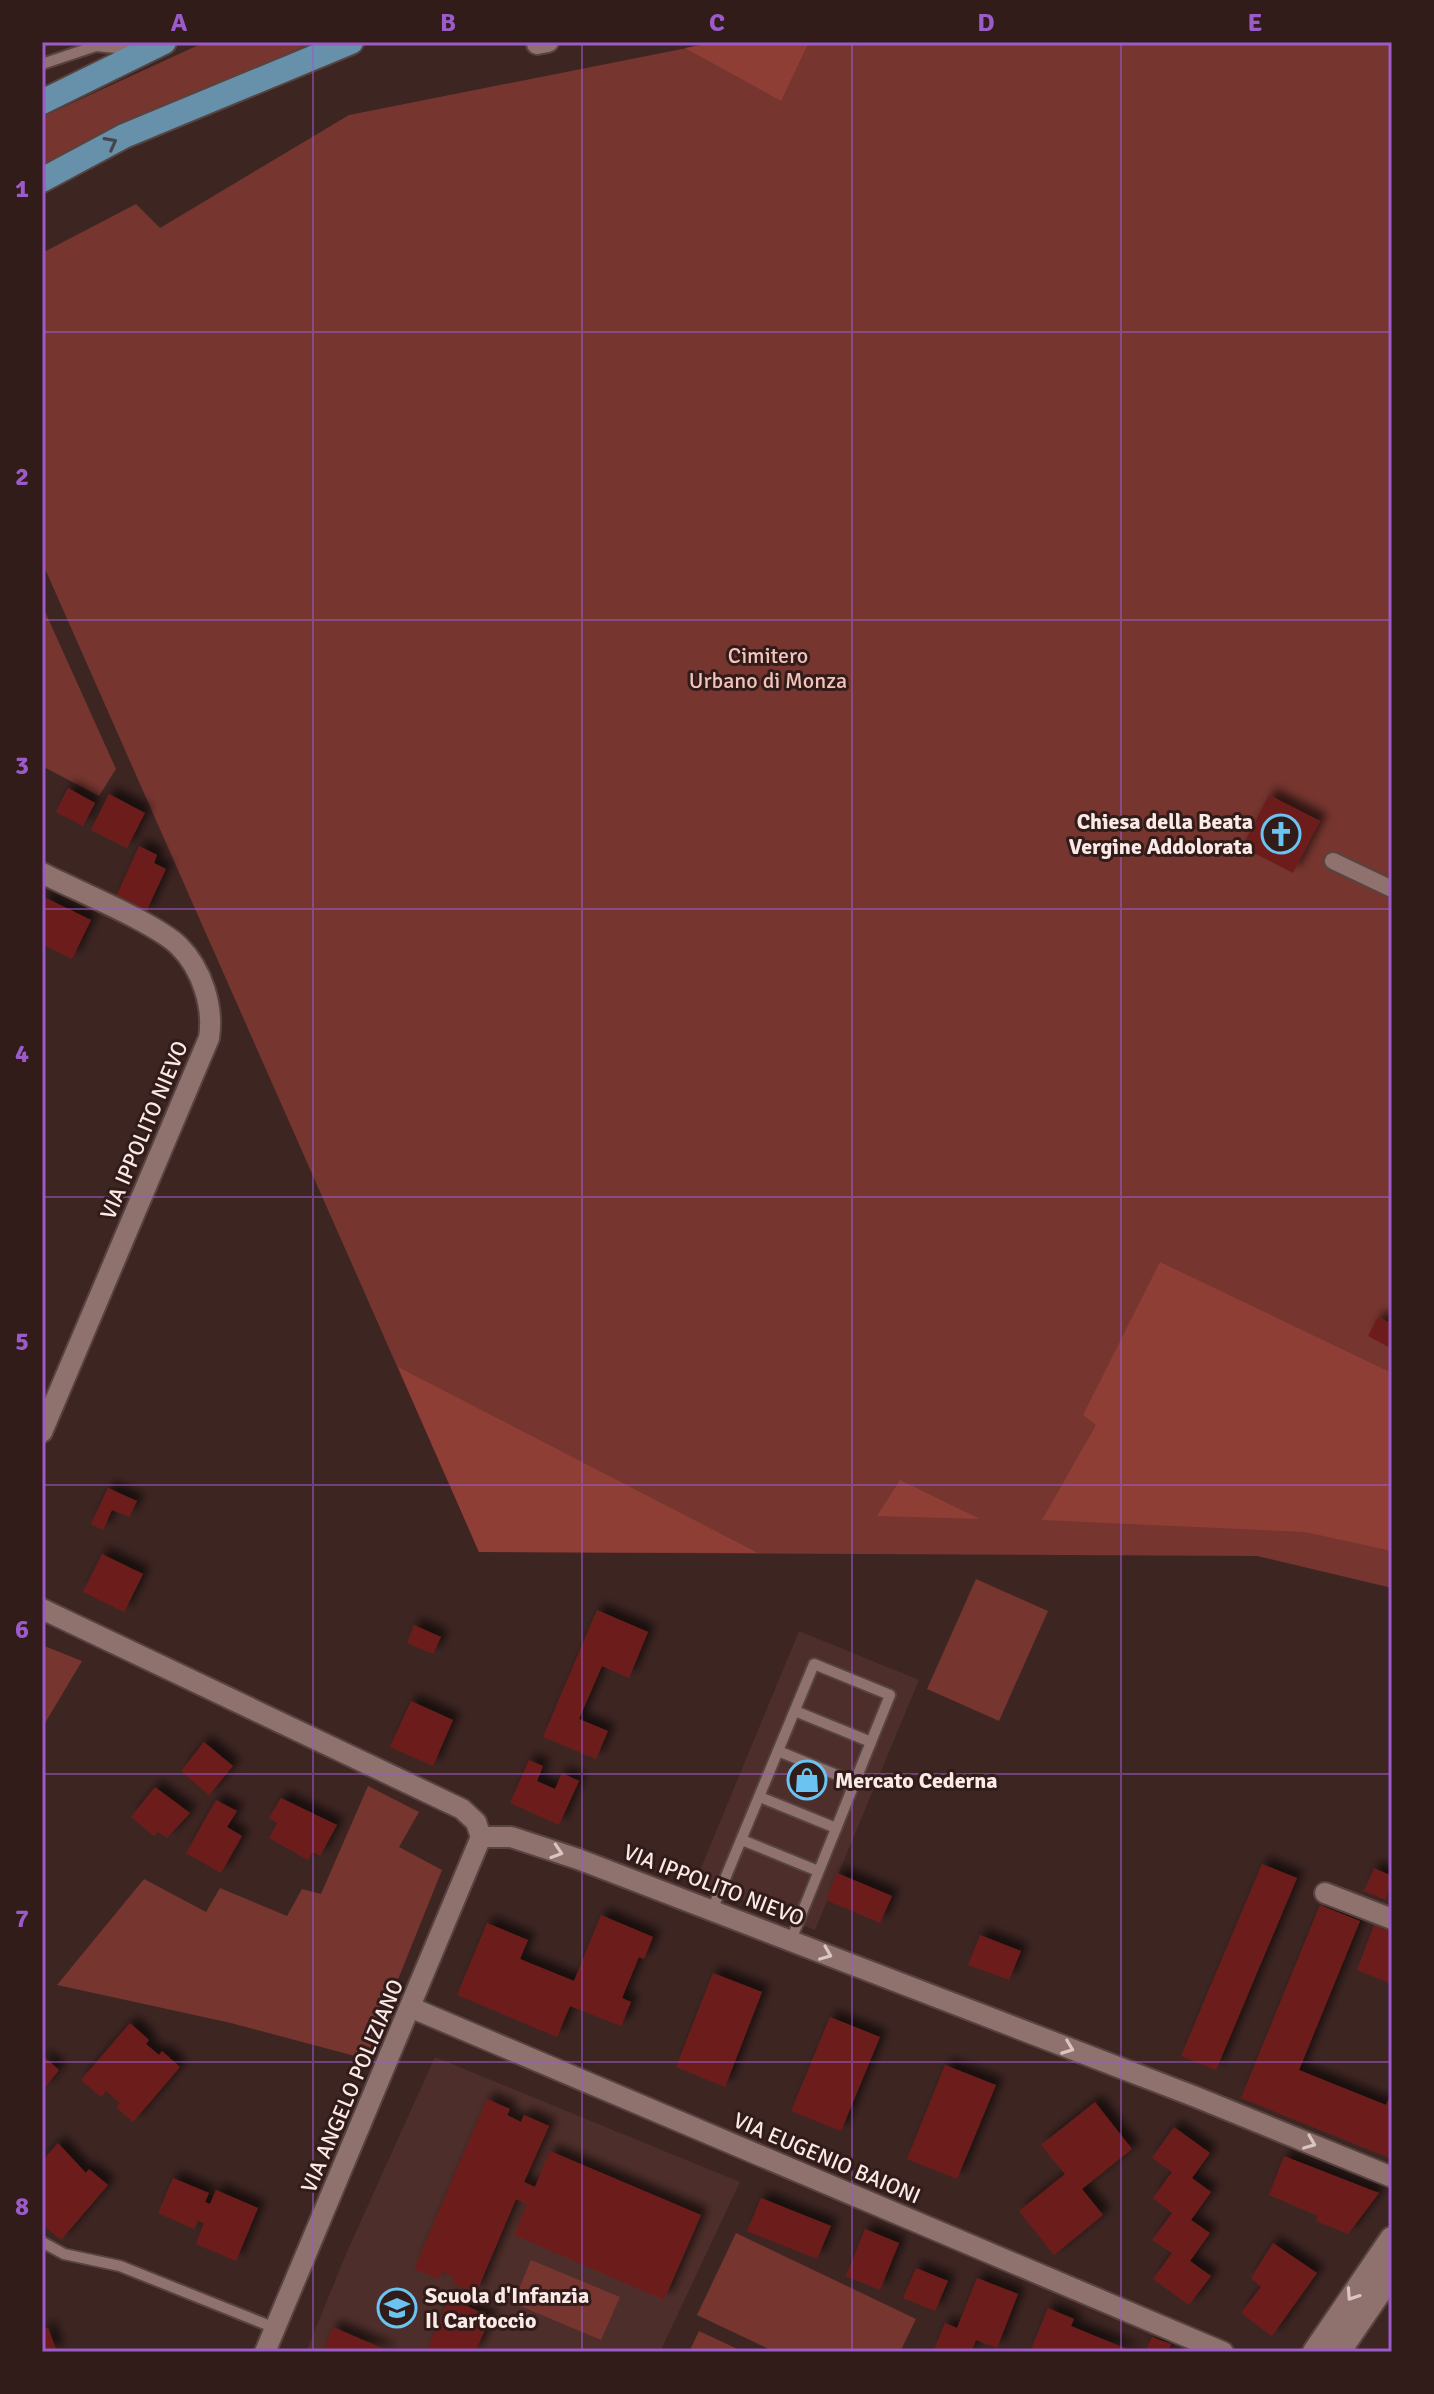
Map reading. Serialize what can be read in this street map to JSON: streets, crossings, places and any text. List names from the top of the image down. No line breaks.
{"streets":{"street":["VIA IPPOLITO NIEVO","VIA ANGELO POLIZIANO","VIA EUGENIO BAIONI"]},"crossings":[["VIA IPPOLITO NIEVO","VIA ANGELO POLIZIANO"],["VIA ANGELO POLIZIANO","VIA EUGENIO BAIONI"]],"one_way":["VIA IPPOLITO NIEVO"],"parks":["Cimitero Urbano di Monza"],"places":{"church":["Chiesa della Beata Vergine Addolorata"],"shop":["Mercato Cederna"],"school or university":["Scuola d'Infanzia Il Cartoccio"]},"grid":{"columns":["A","B","C","D","E"],"rows":["1","2","3","4","5","6","7","8"]}}
